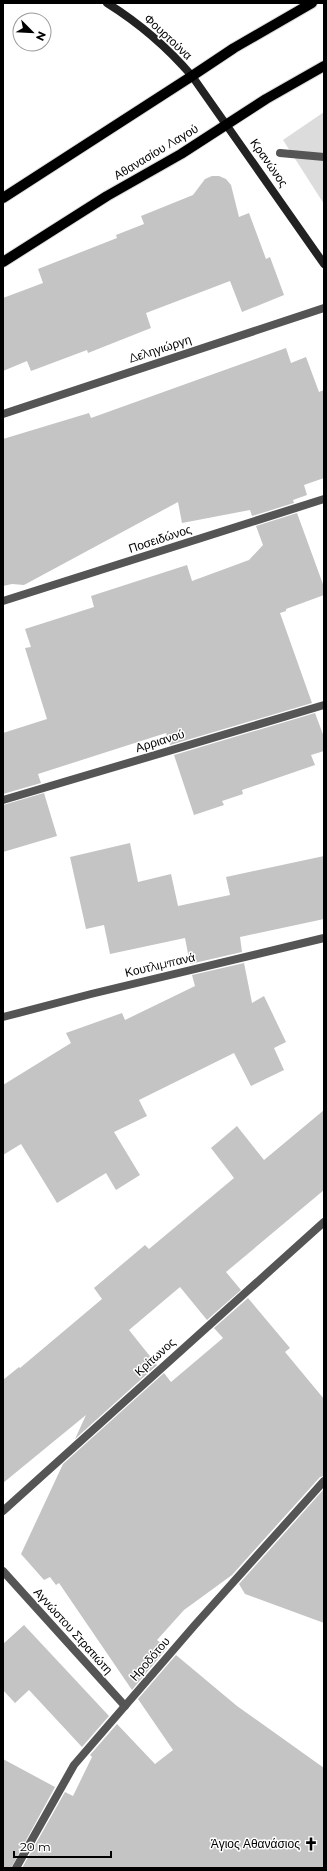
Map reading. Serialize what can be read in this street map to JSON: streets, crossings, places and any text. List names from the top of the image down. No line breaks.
{"streets":{"main road":["Φουρτούνα","Αθανασίου Λαγού","Κρανώνος"],"street":["Δεληγιώργη","Ποσειδώνος","Αρριανού","Κουτλιμπανά","Κρίτωνος","Αγνώστου Στρατιώτη","Ηροδότου"]},"crossings":[["Φουρτούνα","Κρανώνος"],["Αθανασίου Λαγού","Κρανώνος"],["Αγνώστου Στρατιώτη","Ηροδότου"]],"places":{"church":["Άγιος Αθανάσιος"]},"scale_bar":"20 m","north":"bottom right"}
